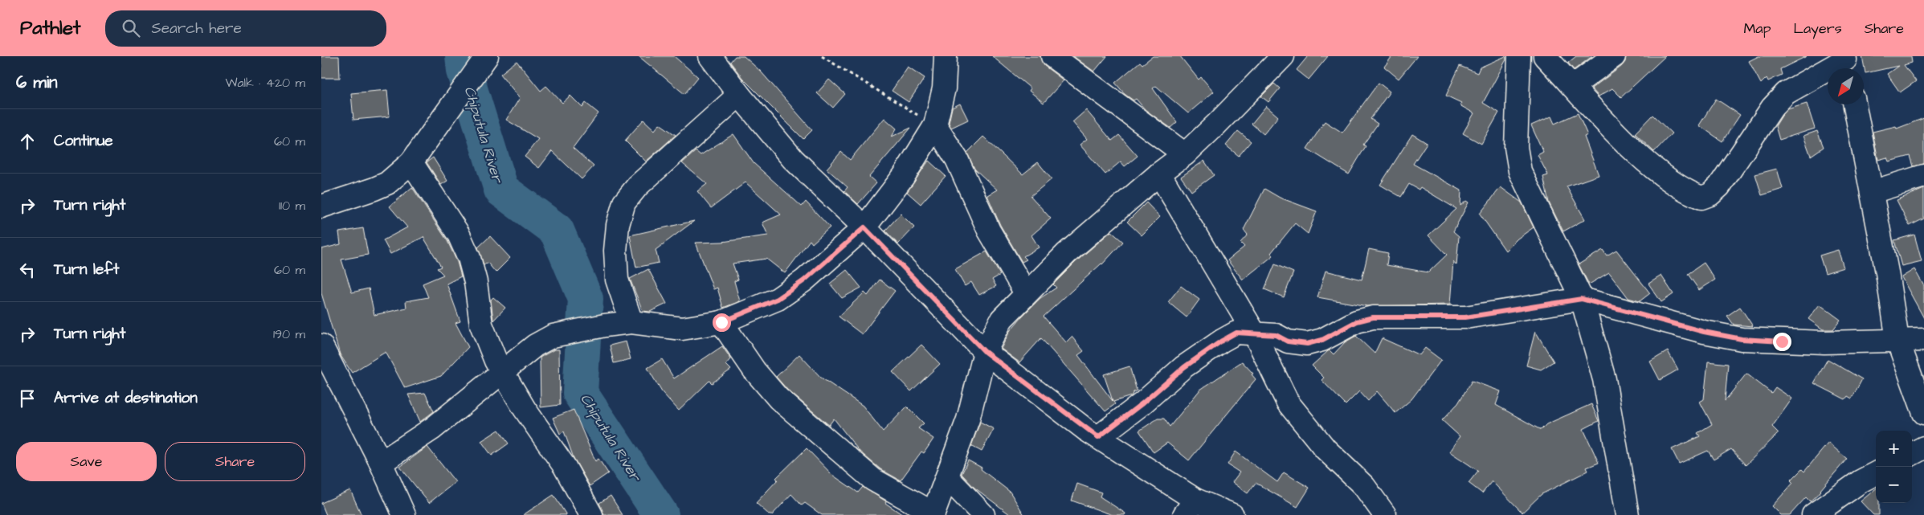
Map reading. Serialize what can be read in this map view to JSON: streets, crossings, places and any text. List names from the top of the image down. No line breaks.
{"water":["Chiputula River"],"north":"bottom left","page":{"header":"Pathlet","search":"Search here","nav":["Map","Layers","Share"],"heading":["6 min","Walk · 420 m"],"list":[["Continue","60 m"],["Turn right","110 m"],["Turn left","60 m"],["Turn right","190 m"],"Arrive at destination"],"buttons":["Save","Share"],"map_buttons":["+","−"]}}
